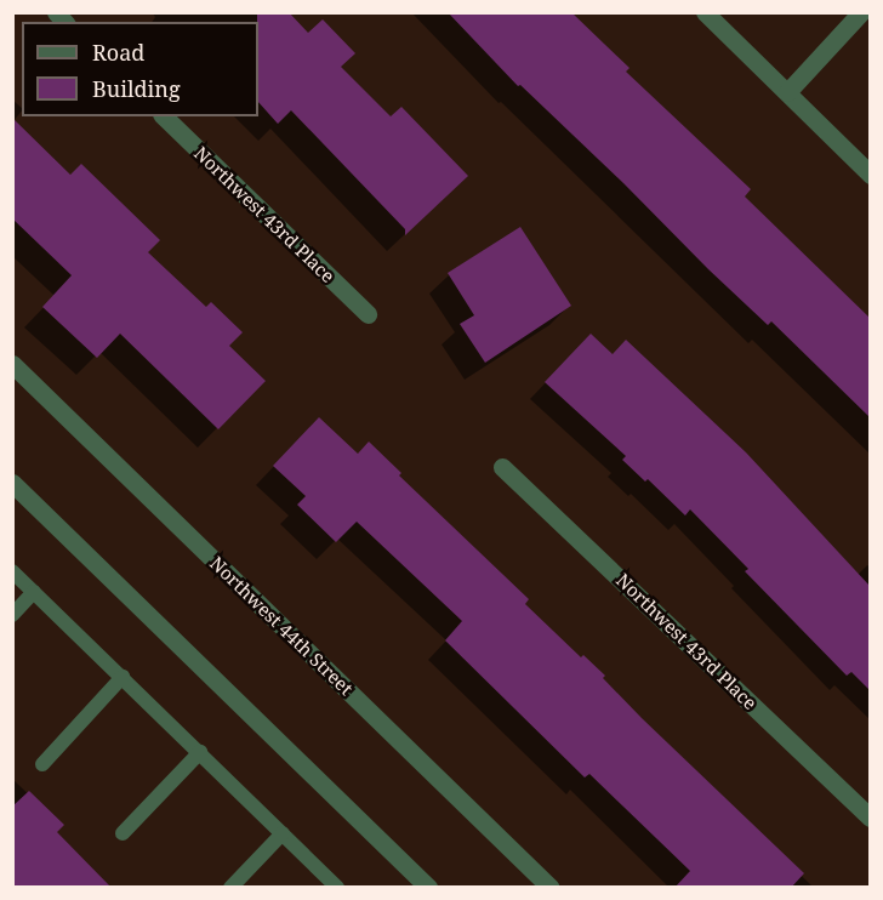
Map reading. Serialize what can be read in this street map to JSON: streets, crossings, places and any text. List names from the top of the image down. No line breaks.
{"streets":{"street":["Northwest 43rd Place","Northwest 44th Street"]},"legend":["Road","Building"]}
